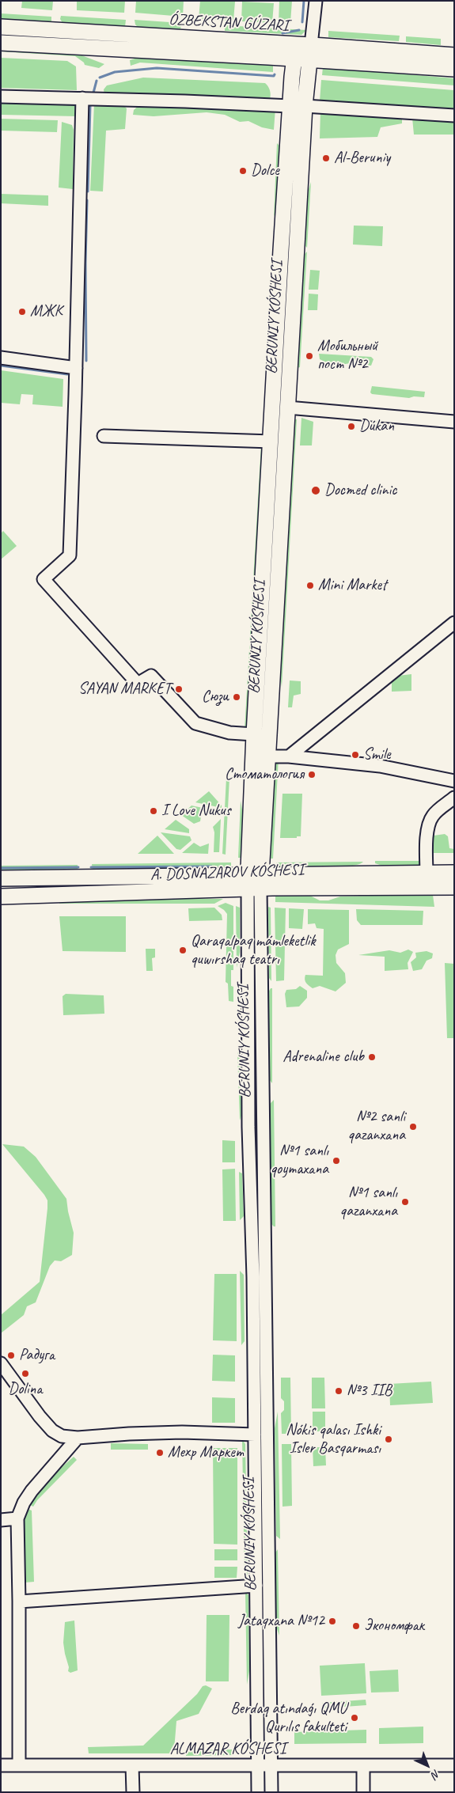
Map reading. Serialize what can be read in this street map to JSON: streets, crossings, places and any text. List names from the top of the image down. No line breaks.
{"streets":{"main road":["BERUNIY KÓSHESI","A. DOSNAZAROV KÓSHESI"],"street":["ALMAZAR KÓSHESI"]},"crossings":[["BERUNIY KÓSHESI","A. DOSNAZAROV KÓSHESI"],["BERUNIY KÓSHESI","ALMAZAR KÓSHESI"]],"places":["Al-Beruniy","Dolce","МЖК","Мобильный пост №2","Dúkan","Docmed clinic","Mini Market","SAYAN MARKET","Сюзи","Smile","Стоматология","I Love Nukus","Qaraqalpaq mámleketlik quwırshaq teatrı","Adrenaline club","№2 sanli qazanxana","№1 sanlı qoymaxana","№1 sanlı qazanxana","Радуга","Dolina","№3 IIB","Nókis qalası Ishki Isler Basqarması","Мехр Маркет","Jataqxana №12","Экономфак","Berdaq atındaǵı QMU Qurılıs fakulteti"],"north":"bottom right"}
